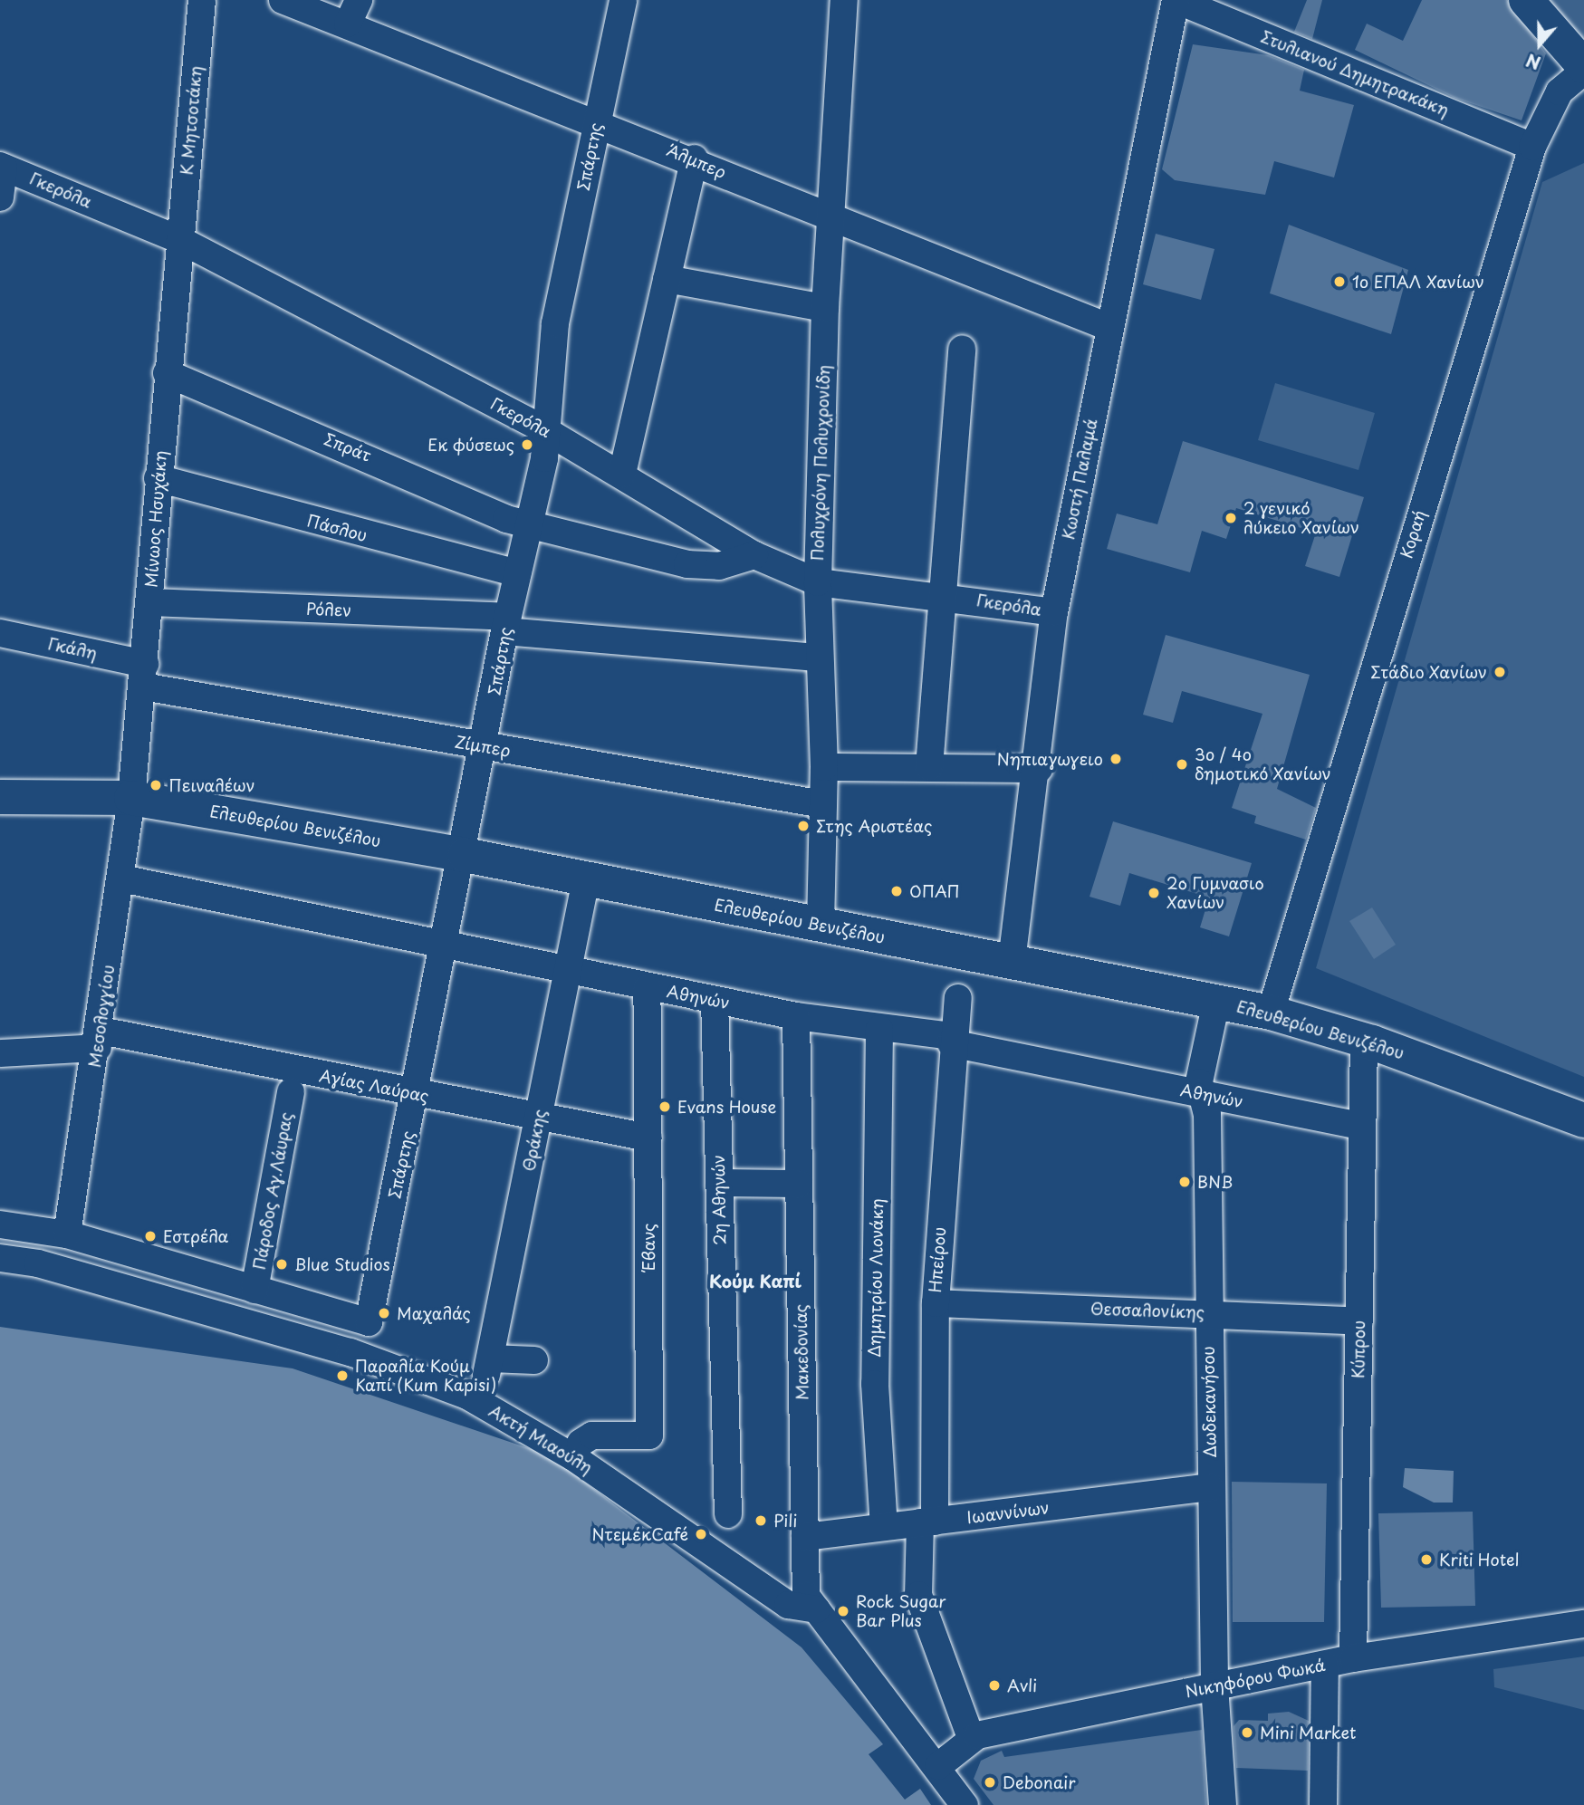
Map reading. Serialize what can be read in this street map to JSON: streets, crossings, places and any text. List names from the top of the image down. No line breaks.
{"streets":{"main road":["Ελευθερίου Βενιζέλου"],"street":["Στυλιανού Δημητρακάκη","Κ Μητσοτάκη","Σπάρτης","Άλμπερ","Γκερόλα","Σπράτ","Πολυχρόνη Πολυχρονίδη","Κωστή Παλαμά","Μίνωος Ησυχάκη","Πάσλου","Κοραή","Ρόλεν","Γκάλη","Ζίμπερ","Αθηνών","Μεσολογγίου","Αγίας Λαύρας","Θράκης","Πάροδος Αγ.Λάυρας","2η Αθηνών","Έβανς","Ηπείρου","Δημητρίου Λιονάκη","Θεσσαλονίκης","Κύπρου","Μακεδονίας","Δωδεκανήσου","Ακτή Μιαούλη","Ιωαννίνων","Νικηφόρου Φωκά"]},"crossings":[["Στυλιανού Δημητρακάκη","Κωστή Παλαμά"],["Στυλιανού Δημητρακάκη","Κοραή"],["Κ Μητσοτάκη","Γκερόλα"],["Κ Μητσοτάκη","Μίνωος Ησυχάκη"],["Σπάρτης","Άλμπερ"],["Σπάρτης","Γκερόλα"],["Σπάρτης","Σπράτ"],["Σπάρτης","Πάσλου"],["Σπάρτης","Ρόλεν"],["Σπάρτης","Ζίμπερ"],["Σπάρτης","Ελευθερίου Βενιζέλου"],["Σπάρτης","Αθηνών"],["Σπάρτης","Αγίας Λαύρας"],["Σπάρτης","Πάροδος Αγ.Λάυρας"],["Άλμπερ","Πολυχρόνη Πολυχρονίδη"],["Άλμπερ","Κωστή Παλαμά"],["Γκερόλα","Σπράτ"],["Γκερόλα","Πολυχρόνη Πολυχρονίδη"],["Γκερόλα","Κωστή Παλαμά"],["Γκερόλα","Μίνωος Ησυχάκη"],["Σπράτ","Μίνωος Ησυχάκη"],["Πολυχρόνη Πολυχρονίδη","Ρόλεν"],["Πολυχρόνη Πολυχρονίδη","Ζίμπερ"],["Πολυχρόνη Πολυχρονίδη","Ελευθερίου Βενιζέλου"],["Κωστή Παλαμά","Ελευθερίου Βενιζέλου"],["Μίνωος Ησυχάκη","Πάσλου"],["Μίνωος Ησυχάκη","Ρόλεν"],["Μίνωος Ησυχάκη","Γκάλη"],["Μίνωος Ησυχάκη","Ζίμπερ"],["Μίνωος Ησυχάκη","Ελευθερίου Βενιζέλου"],["Μίνωος Ησυχάκη","Μεσολογγίου"],["Κοραή","Ελευθερίου Βενιζέλου"],["Γκάλη","Ζίμπερ"],["Ελευθερίου Βενιζέλου","Μεσολογγίου"],["Ελευθερίου Βενιζέλου","Θράκης"],["Ελευθερίου Βενιζέλου","Κύπρου"],["Ελευθερίου Βενιζέλου","Δωδεκανήσου"],["Αθηνών","Μεσολογγίου"],["Αθηνών","Θράκης"],["Αθηνών","2η Αθηνών"],["Αθηνών","Έβανς"],["Αθηνών","Ηπείρου"],["Αθηνών","Δημητρίου Λιονάκη"],["Αθηνών","Κύπρου"],["Αθηνών","Μακεδονίας"],["Αθηνών","Δωδεκανήσου"],["Μεσολογγίου","Αγίας Λαύρας"],["Αγίας Λαύρας","Θράκης"],["Αγίας Λαύρας","Έβανς"],["Ηπείρου","Θεσσαλονίκης"],["Ηπείρου","Ιωαννίνων"],["Ηπείρου","Νικηφόρου Φωκά"],["Δημητρίου Λιονάκη","Ιωαννίνων"],["Θεσσαλονίκης","Κύπρου"],["Θεσσαλονίκης","Δωδεκανήσου"],["Κύπρου","Νικηφόρου Φωκά"],["Μακεδονίας","Ακτή Μιαούλη"],["Μακεδονίας","Ιωαννίνων"],["Δωδεκανήσου","Ιωαννίνων"],["Δωδεκανήσου","Νικηφόρου Φωκά"]],"districts":["Κούμ Καπί"],"places":["1ο ΕΠΑΛ Χανίων","Εκ φύσεως","2 γενικό λύκειο Χανίων","Στάδιο Χανίων","Νηπιαγωγειο","3ο / 4ο δημοτικό Χανίων","Πειναλέων","Στης Αριστέας","ΟΠΑΠ","2ο Γυμνασιο Χανίων","Evans House","BNB","Εστρέλα","Blue Studios","Μαχαλάς","Παραλία Κούμ Καπί (Kum Kapisi)","Pili","ΝτεμέκCafé","Kriti Hotel","Rock Sugar Bar Plus","Avli","Mini Market","Debonair"],"north":"bottom"}
